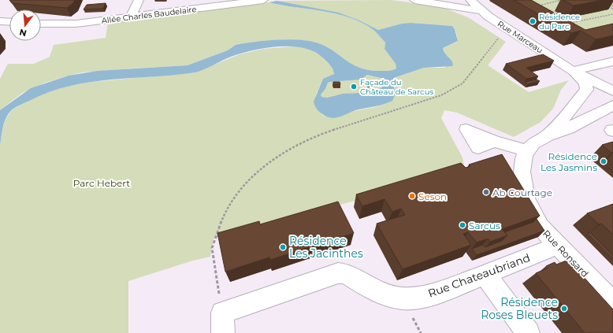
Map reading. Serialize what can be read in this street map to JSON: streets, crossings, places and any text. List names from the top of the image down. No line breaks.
{"streets":{"street":["Allée Charles Baudelaire","Rue Marceau","Rue Ronsard","Rue Chateaubriand"]},"crossings":[["Rue Ronsard","Rue Chateaubriand"]],"parks":["Parc Hebert"],"places":["Résidence du Parc","Façade du Château de Sarcus","Résidence Les Jasmins","Ab Courtage","Seson","Sarcus","Résidence Les Jacinthes","Résidence Roses Bleuets"],"north":"bottom"}
